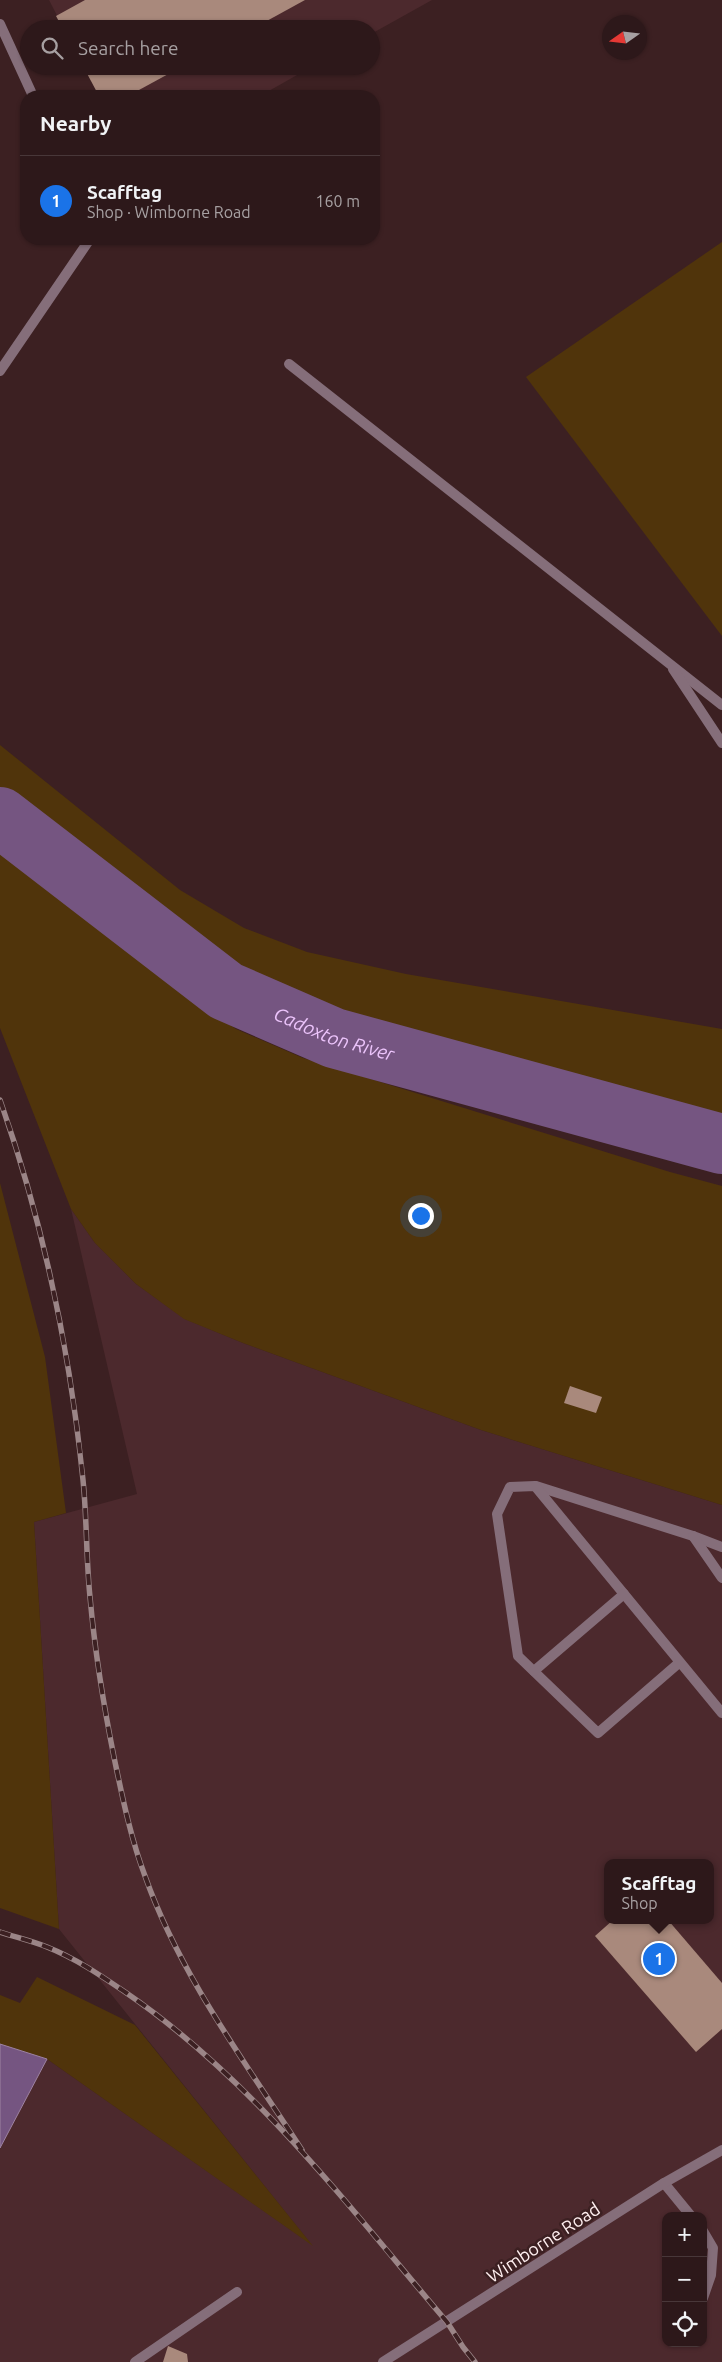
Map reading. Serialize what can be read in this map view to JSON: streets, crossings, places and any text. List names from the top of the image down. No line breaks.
{"streets":{"street":["Wimborne Road"]},"water":["Cadoxton River"],"north":"left","page":{"search":"Search here","heading":"Nearby","list":[{"mark":"1","name":"Scafftag","note":"Shop · Wimborne Road","value":"160 m"}],"popup":["Scafftag","Shop"],"pins":"1","map_buttons":["+","−"]}}
